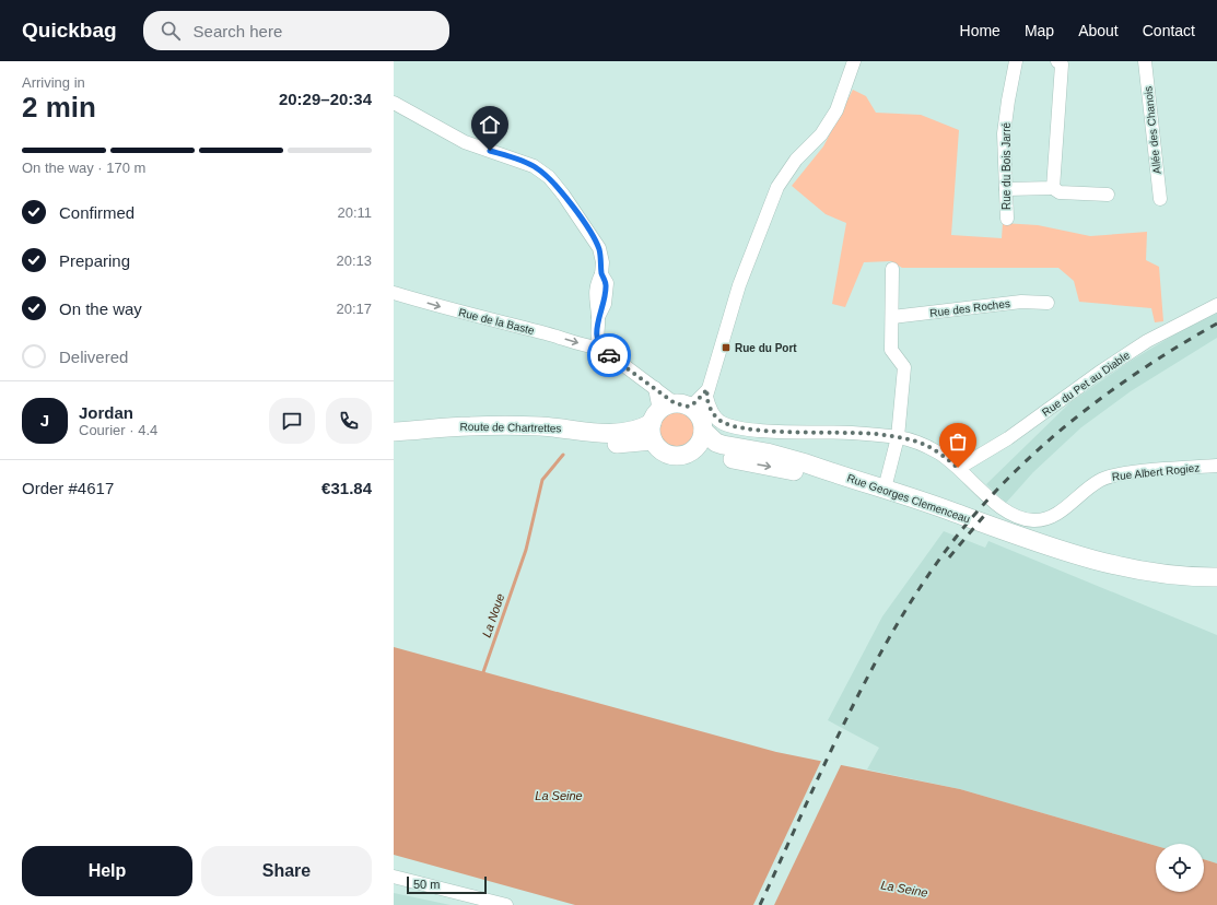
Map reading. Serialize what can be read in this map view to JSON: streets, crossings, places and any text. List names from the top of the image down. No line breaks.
{"streets":{"main road":["Route de Chartrettes","Rue Georges Clemenceau"],"street":["Allée des Chanois","Rue du Bois Jarré","Rue des Roches","Rue de la Baste","Rue du Pet au Diable","Rue Albert Rogiez"]},"crossings":[["Rue du Pet au Diable","Rue Albert Rogiez"],["Route de Chartrettes","Rue Georges Clemenceau"]],"one_way":["Rue de la Baste"],"water":["La Noue","La Seine"],"places":{"transit":["Rue du Port"]},"scale_bar":"50 m","page":{"header":"Quickbag","search":"Search here","nav":["Home","Map","About","Contact"],"heading":["2 min","Arriving in","20:29–20:34"],"panel":["Jordan","Courier · 4.4","Order #4617","€31.84"],"bar":"On the way · 170 m","list":[["Confirmed","20:11"],["Preparing","20:13"],["On the way","20:17"],"Delivered"],"round":"J","buttons":["Help","Share"],"scale":"50 m"}}
